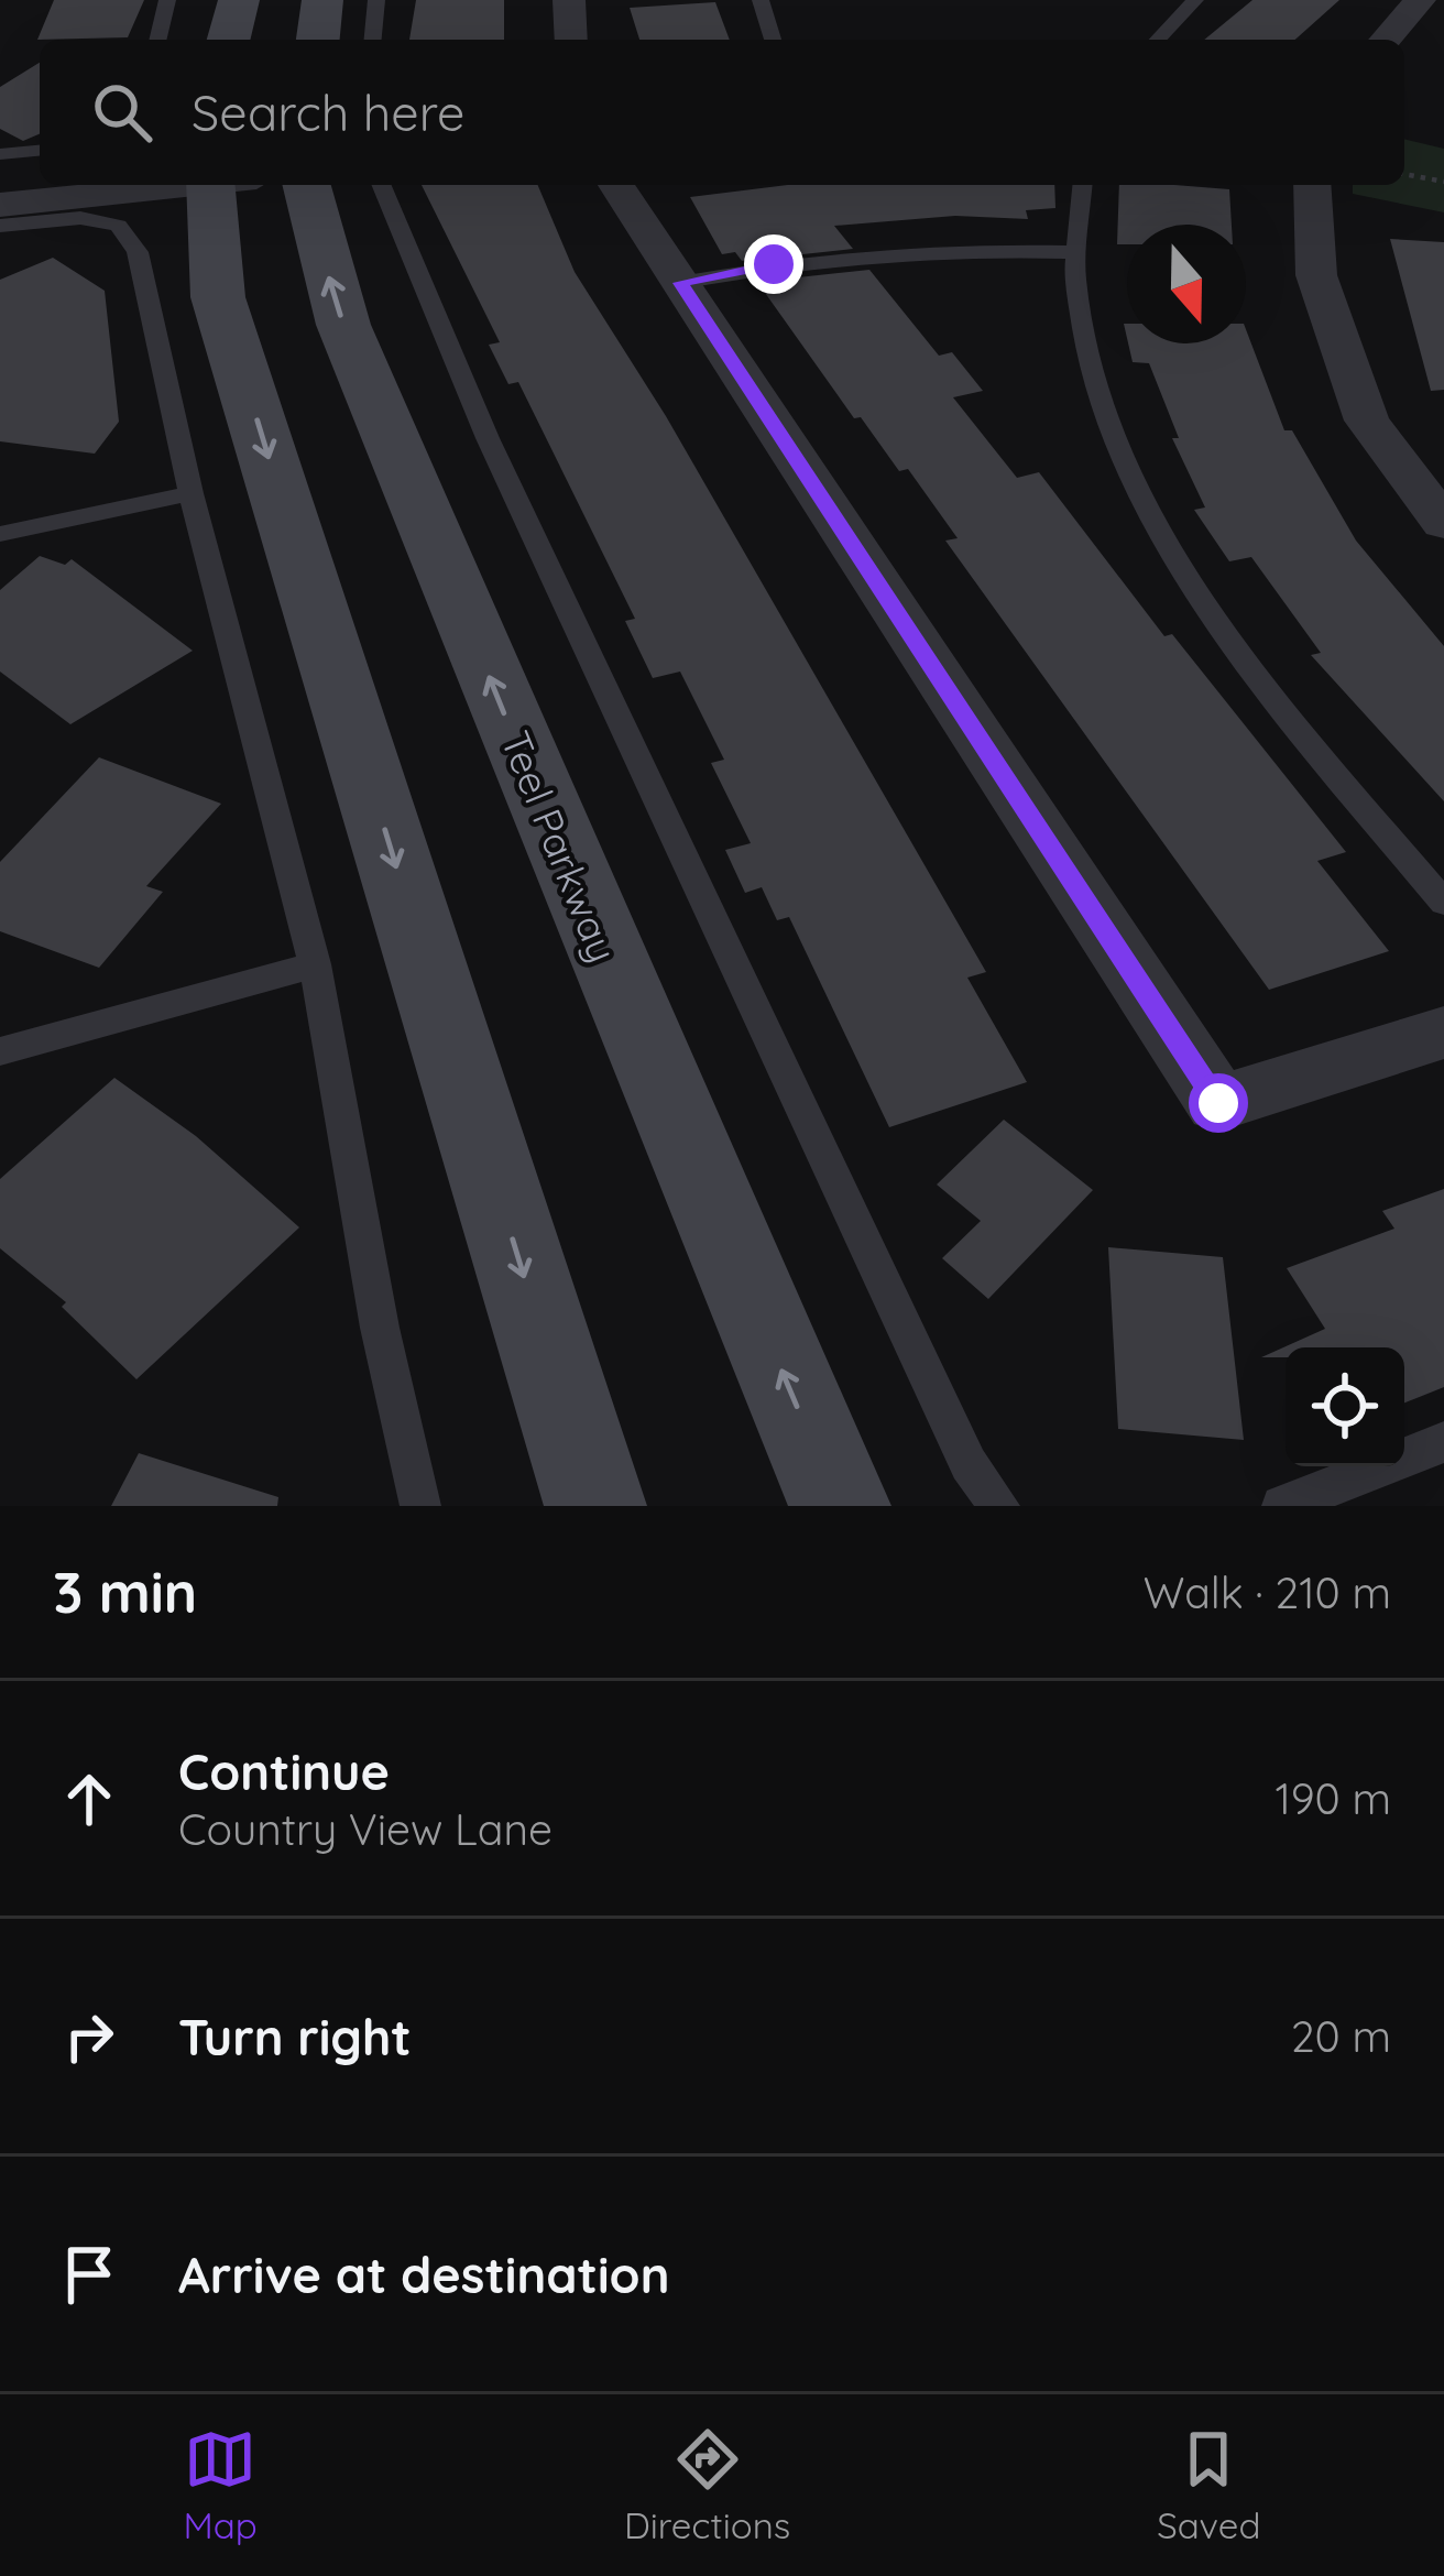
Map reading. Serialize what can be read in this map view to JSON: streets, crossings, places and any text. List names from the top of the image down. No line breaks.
{"streets":{"main road":["Teel Parkway"]},"north":"bottom","page":{"search":"Search here","heading":["3 min","Walk · 210 m"],"list":[["Continue","Country View Lane","190 m"],["Turn right","20 m"],"Arrive at destination"],"nav":["Map","Directions","Saved"]}}
